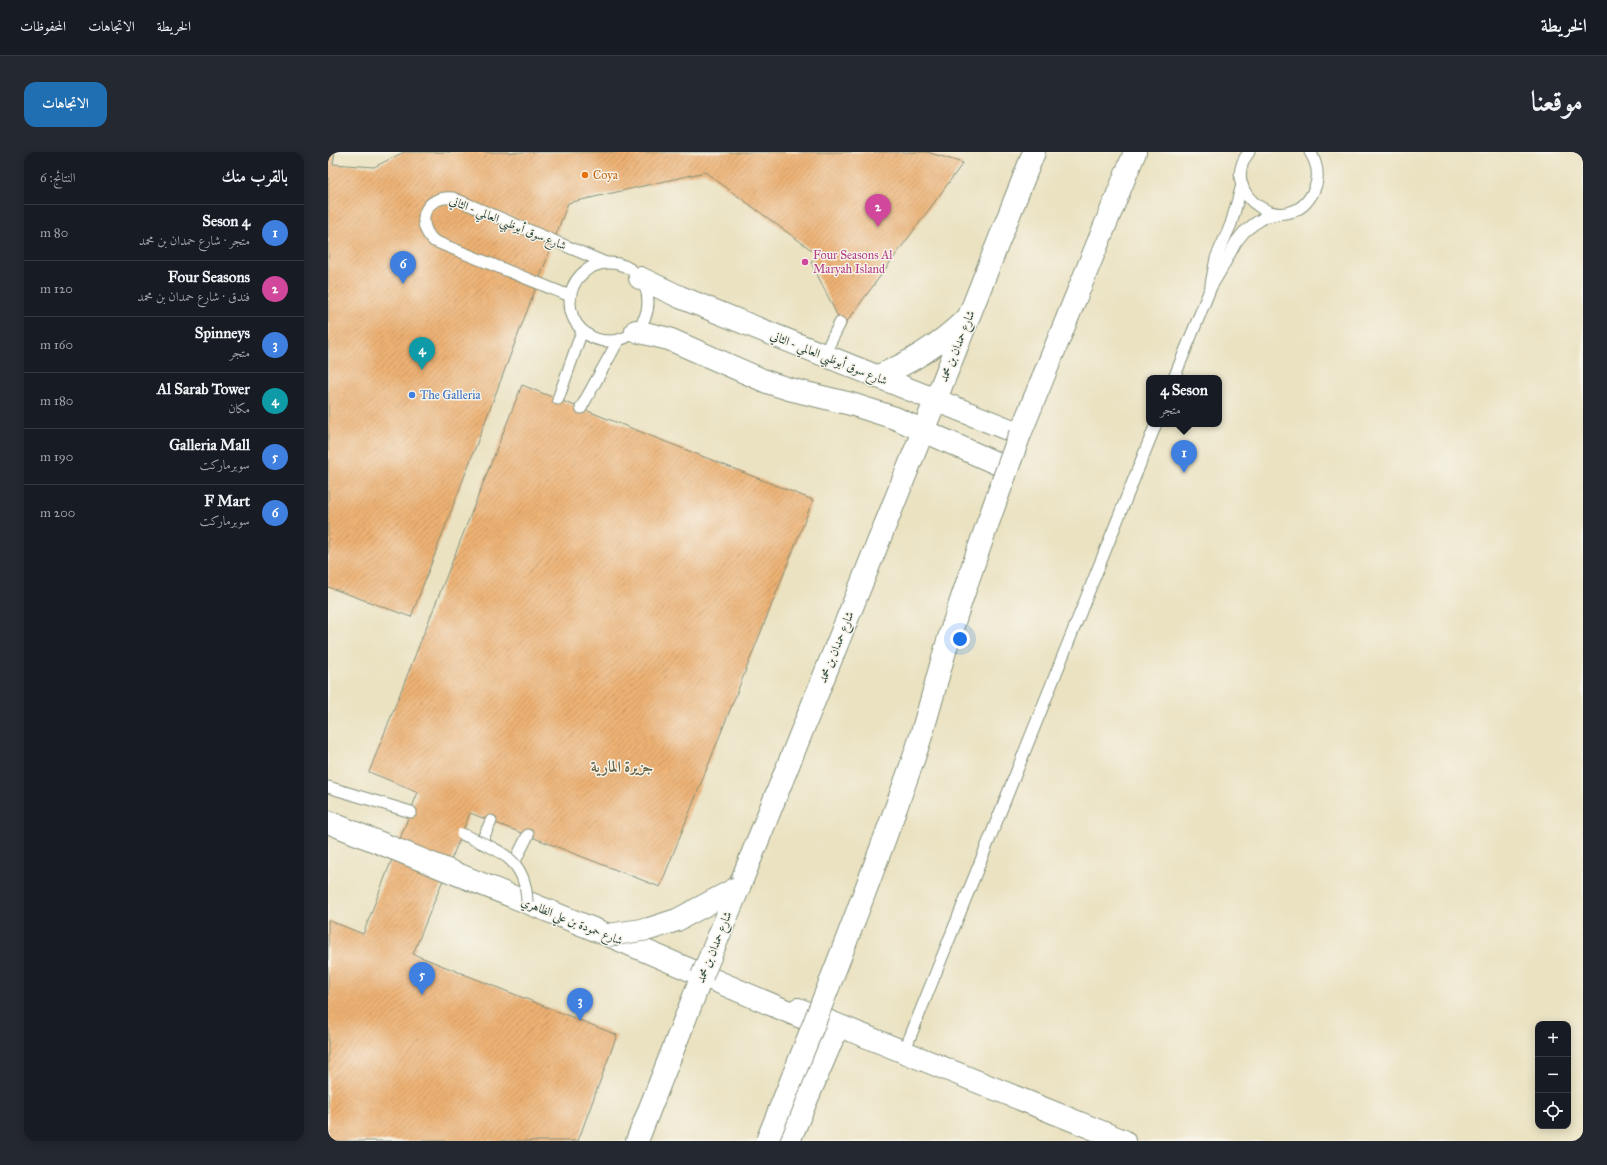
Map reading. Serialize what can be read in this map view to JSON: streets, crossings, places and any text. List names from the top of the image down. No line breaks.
{"streets":{"main road":["شارع سوق أبوظبي العالمي - الثاني","شارع حمدان بن محمد","شارع حمودة بن علي الظاهري"]},"crossings":[["شارع سوق أبوظبي العالمي - الثاني","شارع حمدان بن محمد"],["شارع حمدان بن محمد","شارع حمودة بن علي الظاهري"]],"districts":["جزيرة المارية"],"places":["Coya","Four Seasons Al Maryah Island","The Galleria"],"page":{"header":"الخريطة","nav":["الخريطة","الاتجاهات","المحفوظات"],"title":"موقعنا","buttons":"الاتجاهات","heading":["بالقرب منك","النتائج: 6"],"pins":["2","6","4","1","5","3"],"list":[{"mark":"1","name":"4 Seson","note":"متجر · شارع حمدان بن محمد","value":"80 m"},{"mark":"2","name":"Four Seasons","note":"فندق · شارع حمدان بن محمد","value":"120 m"},{"mark":"3","name":"Spinneys","note":"متجر","value":"160 m"},{"mark":"4","name":"Al Sarab Tower","note":"مكان","value":"180 m"},{"mark":"5","name":"Galleria Mall","note":"سوبرماركت","value":"190 m"},{"mark":"6","name":"F Mart","note":"سوبرماركت","value":"200 m"}],"popup":["4 Seson","متجر"],"map_buttons":["+","−"]}}
